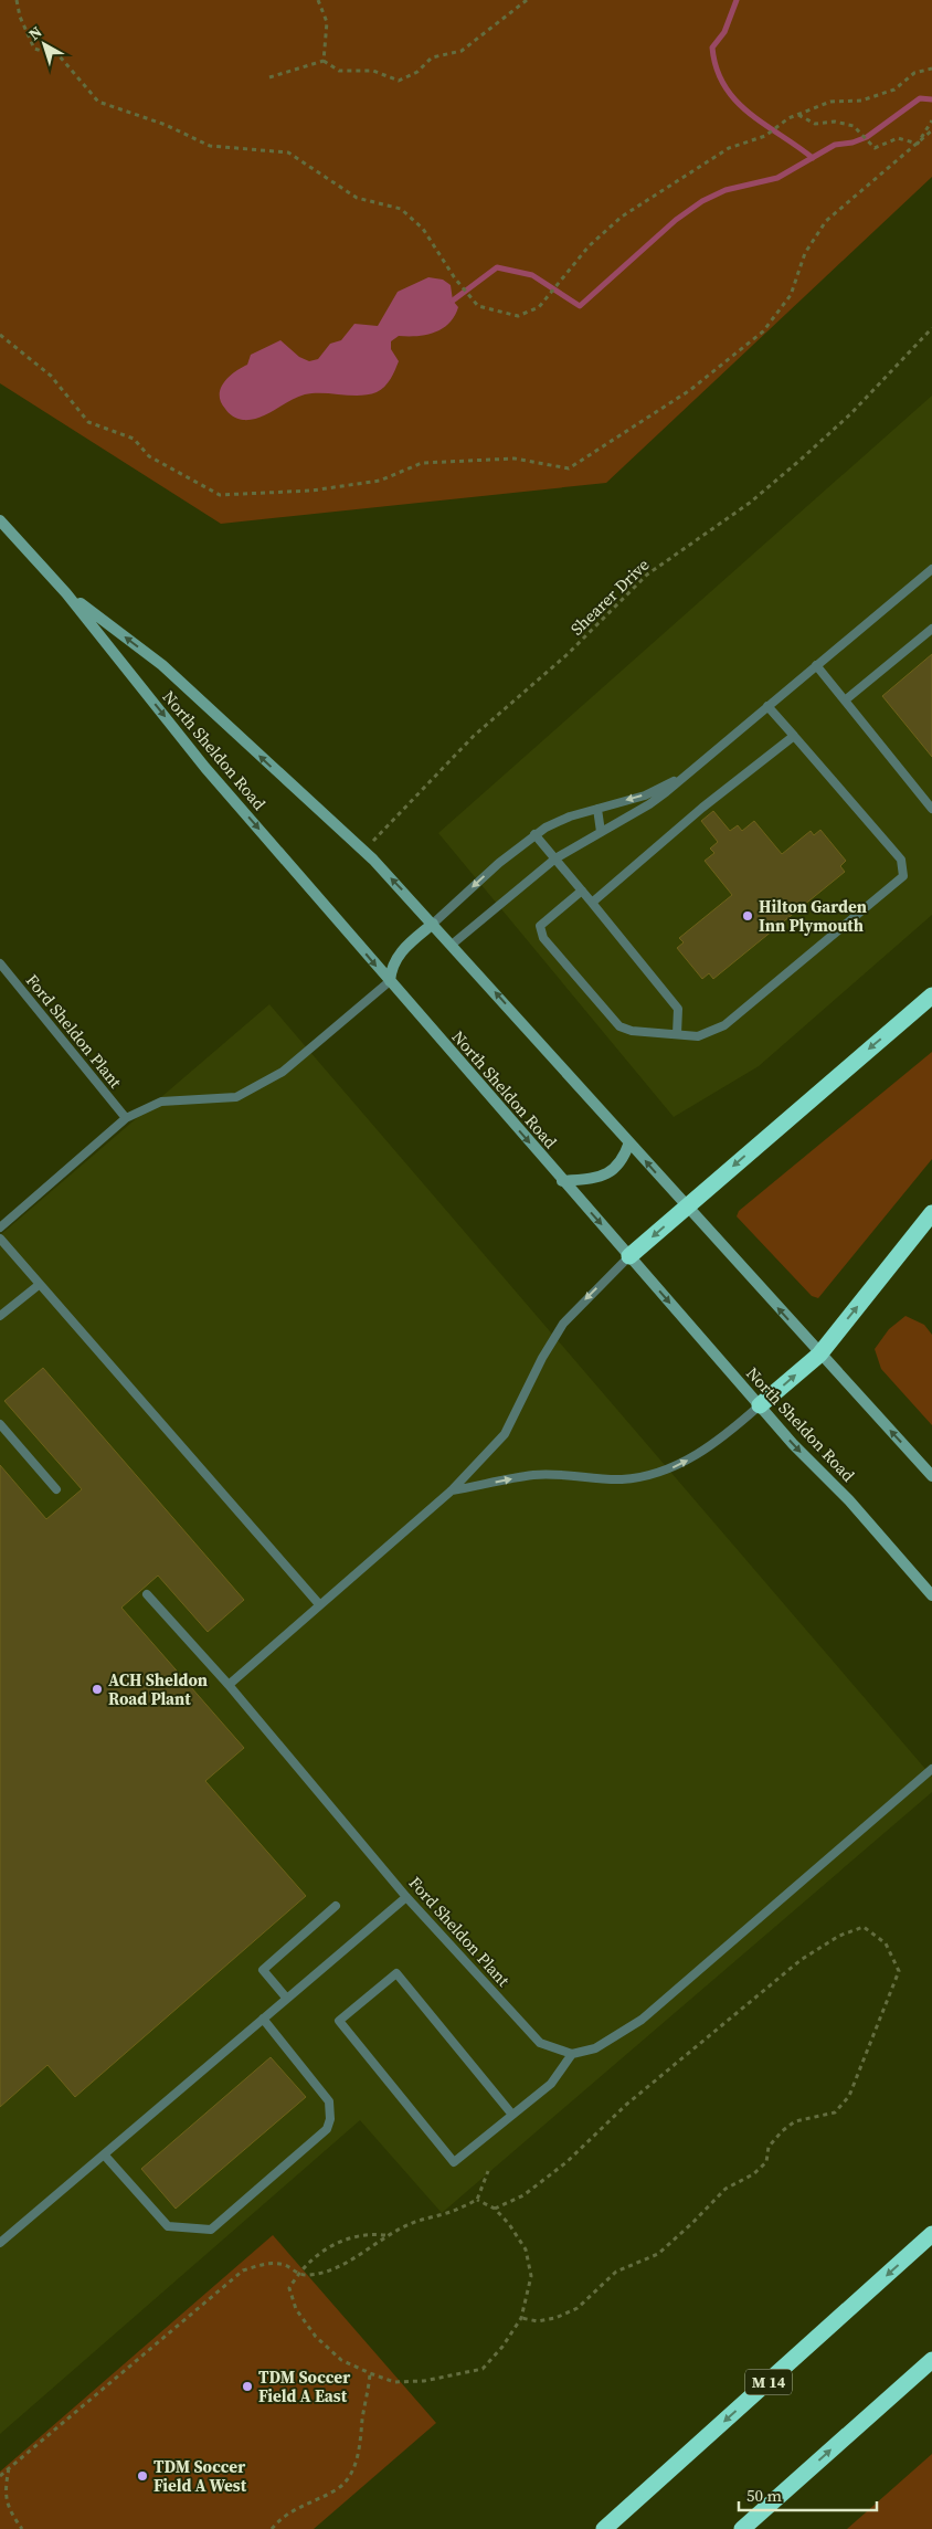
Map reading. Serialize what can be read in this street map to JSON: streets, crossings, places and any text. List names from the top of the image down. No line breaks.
{"streets":{"highway":["M 14"],"main road":["North Sheldon Road"],"lane":["Ford Sheldon Plant"],"path":["Shearer Drive"]},"crossings":[["Shearer Drive","North Sheldon Road"]],"places":["Hilton Garden Inn Plymouth","ACH Sheldon Road Plant","TDM Soccer Field A East","TDM Soccer Field A West"],"scale_bar":"50 m","north":"top left"}
